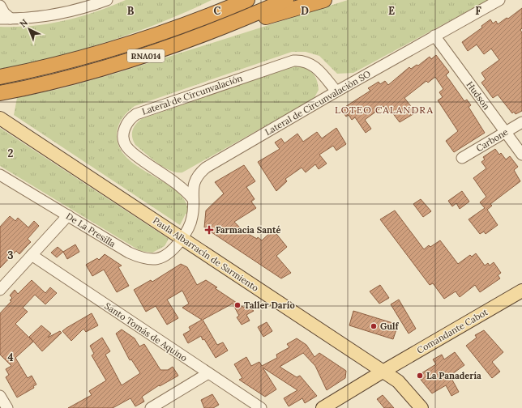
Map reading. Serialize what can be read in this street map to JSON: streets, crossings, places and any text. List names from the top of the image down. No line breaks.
{"streets":{"highway":["RNA014"],"main road":["Paula Albarracín de Sarmiento","Comandante Cabot"],"street":["Lateral de Circunvalación","Hudson","Lateral de Circunvalación SO","Carbone","De La Presilla","Santo Tomás de Aquino"]},"crossings":[["Lateral de Circunvalación","Lateral de Circunvalación SO"],["Hudson","Lateral de Circunvalación SO"],["Hudson","Carbone"],["Lateral de Circunvalación SO","De La Presilla"],["Lateral de Circunvalación SO","Paula Albarracín de Sarmiento"],["De La Presilla","Paula Albarracín de Sarmiento"],["Paula Albarracín de Sarmiento","Comandante Cabot"]],"districts":["LOTEO CALANDRA"],"places":{"health":["Farmacia Santé"],"other":["Taller Darío","Gulf","La Panadería"]},"north":"top left","grid":{"columns":["B","C","D","E","F"],"rows":["2","3","4"]}}
